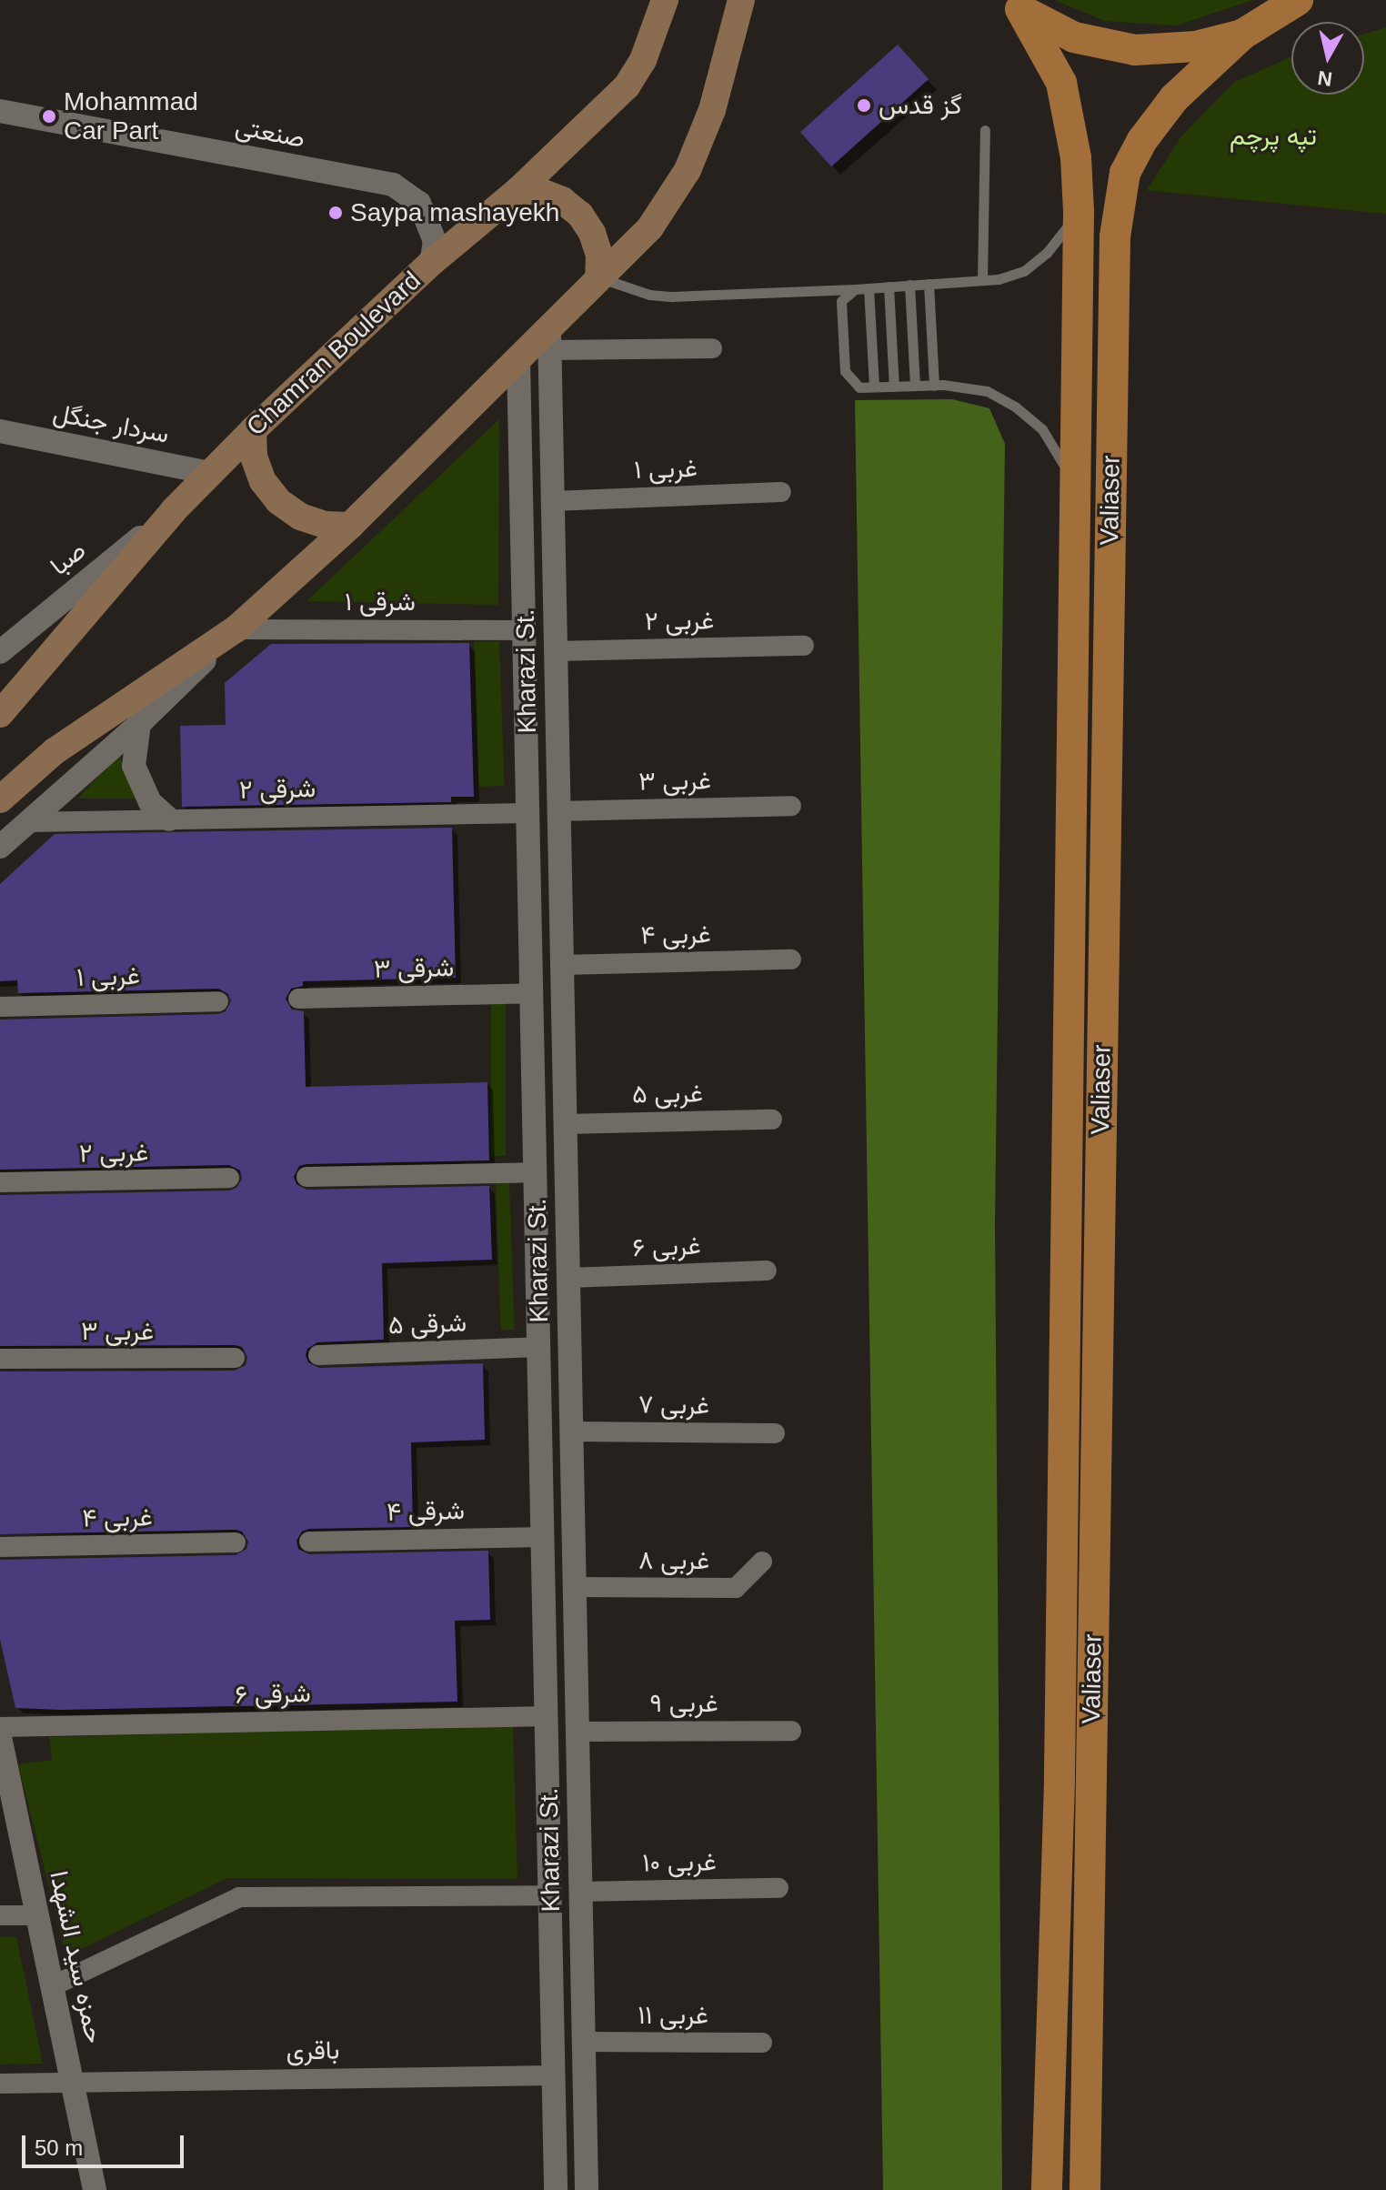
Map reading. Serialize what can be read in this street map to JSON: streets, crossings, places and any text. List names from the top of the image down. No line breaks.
{"streets":{"main road":["Chamran Boulevard","Valiaser"],"street":["صنعتی","سردار جنگل","۱ غربی","صبا","۱ شرقی","۲ غربی","Kharazi St.","۳ غربی","۲ شرقی","۴ غربی","۳ شرقی","۵ غربی","۶ غربی","۵ شرقی","۷ غربی","۴ شرقی","۸ غربی","۶ شرقی","۹ غربی","۱۰ غربی","حمزه سید الشهدا","۱۱ غربی","باقری"]},"crossings":[["صنعتی","Chamran Boulevard"],["Chamran Boulevard","سردار جنگل"],["Chamran Boulevard","صبا"],["۱ غربی","Kharazi St."],["۱ شرقی","Kharazi St."],["۲ غربی","Kharazi St."],["Kharazi St.","۳ غربی"],["Kharazi St.","۲ شرقی"],["Kharazi St.","۴ غربی"],["Kharazi St.","۳ شرقی"],["Kharazi St.","۵ غربی"],["Kharazi St.","۶ غربی"],["Kharazi St.","۵ شرقی"],["Kharazi St.","۷ غربی"],["Kharazi St.","۴ شرقی"],["Kharazi St.","۸ غربی"],["Kharazi St.","۶ شرقی"],["Kharazi St.","۹ غربی"],["Kharazi St.","۱۰ غربی"],["Kharazi St.","۱۱ غربی"],["Kharazi St.","باقری"],["حمزه سید الشهدا","باقری"]],"parks":["تپه پرچم"],"places":["گز قدس","Mohammad Car Part","Saypa mashayekh"],"scale_bar":"50 m","north":"bottom"}
